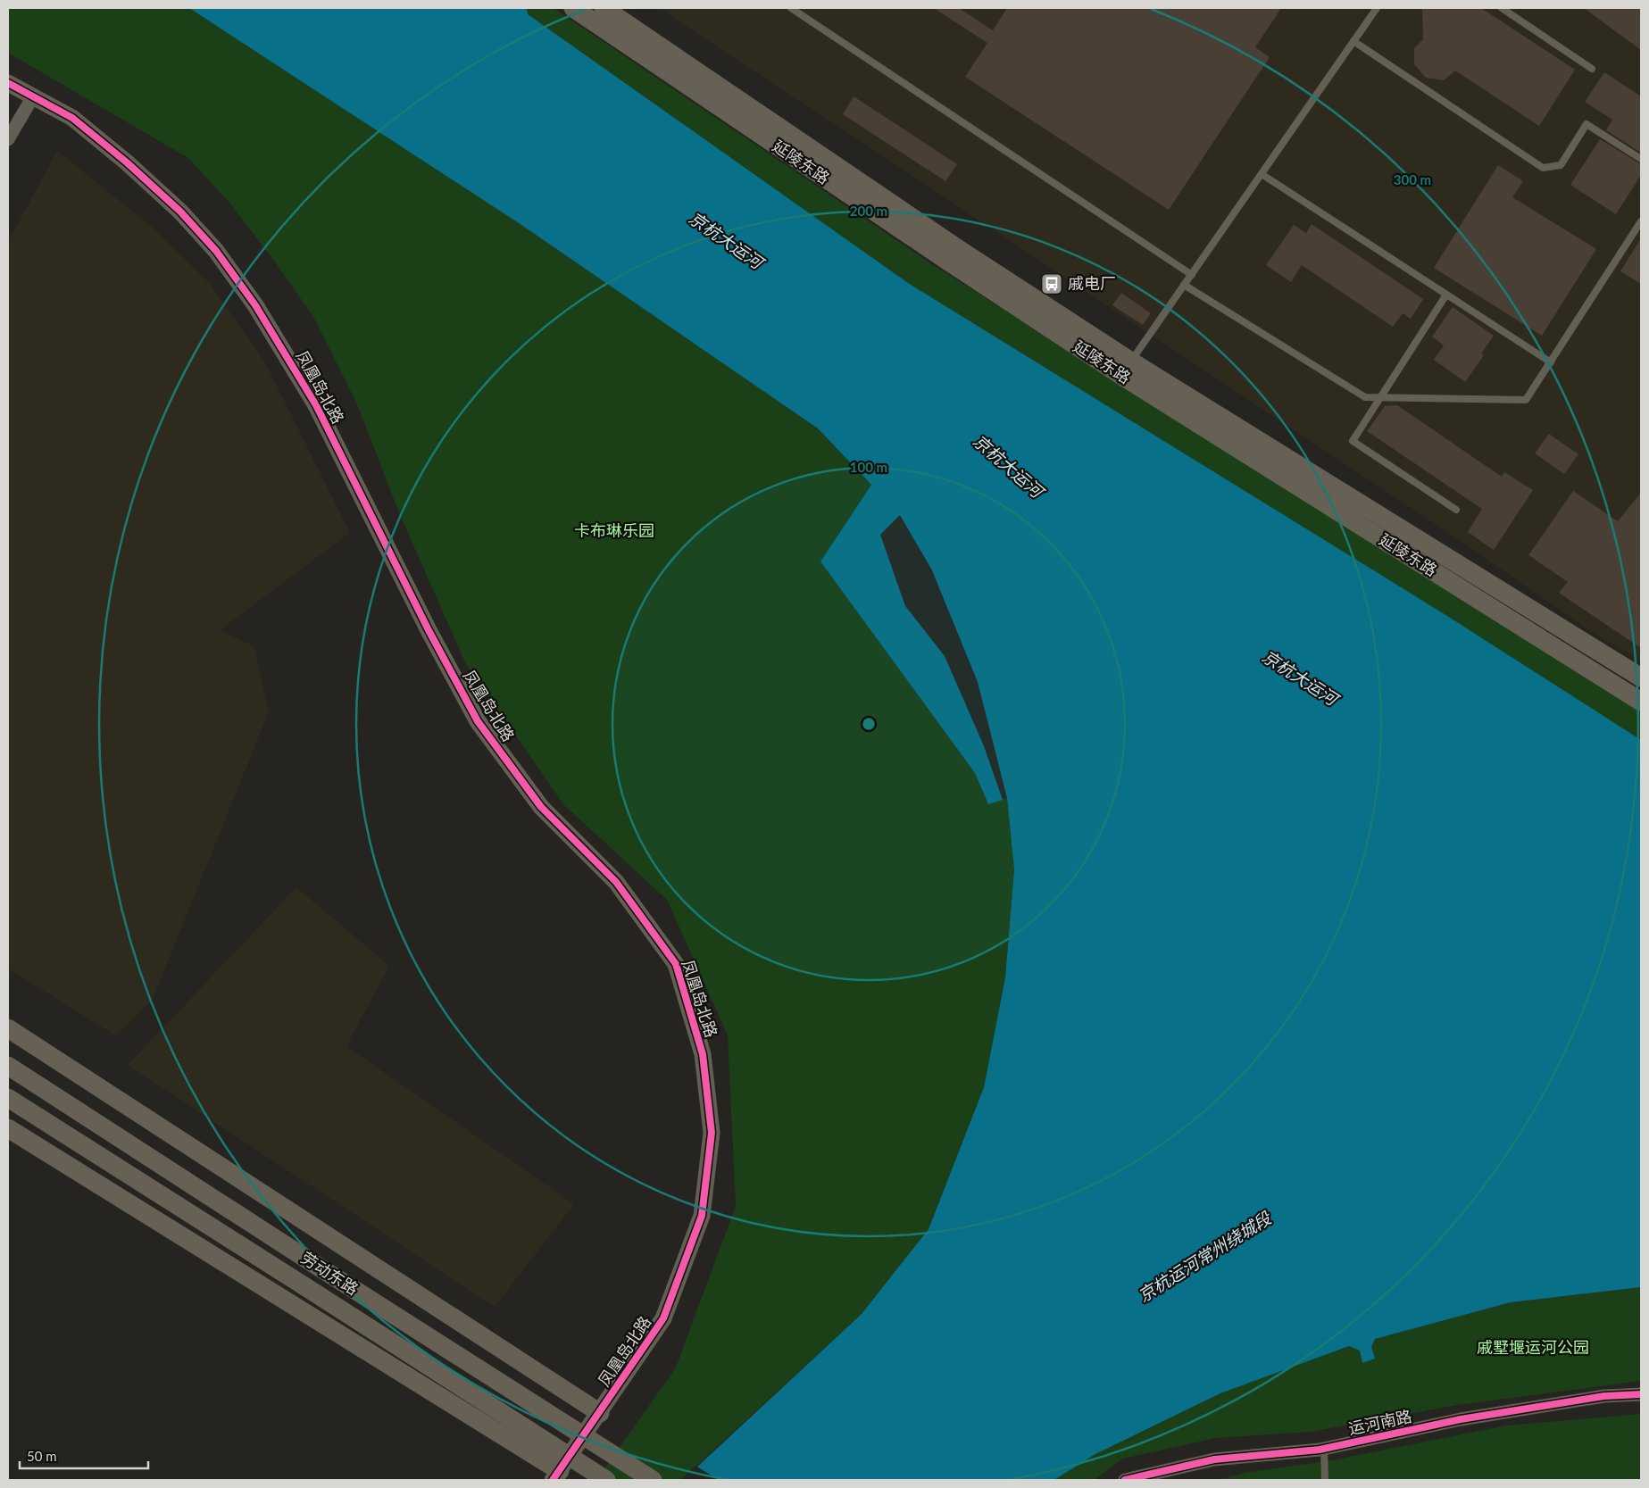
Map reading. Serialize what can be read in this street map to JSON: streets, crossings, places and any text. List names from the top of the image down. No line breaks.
{"streets":{"main road":["延陵东路","劳动东路"],"street":["凤凰岛北路","运河南路"]},"water":["京杭大运河","京杭运河常州绕城段"],"parks":["卡布琳乐园","戚墅堰运河公园"],"places":{"bus stop":["戚电厂"]},"scale_bar":"50 m","rings":["300 m","200 m","100 m"]}
